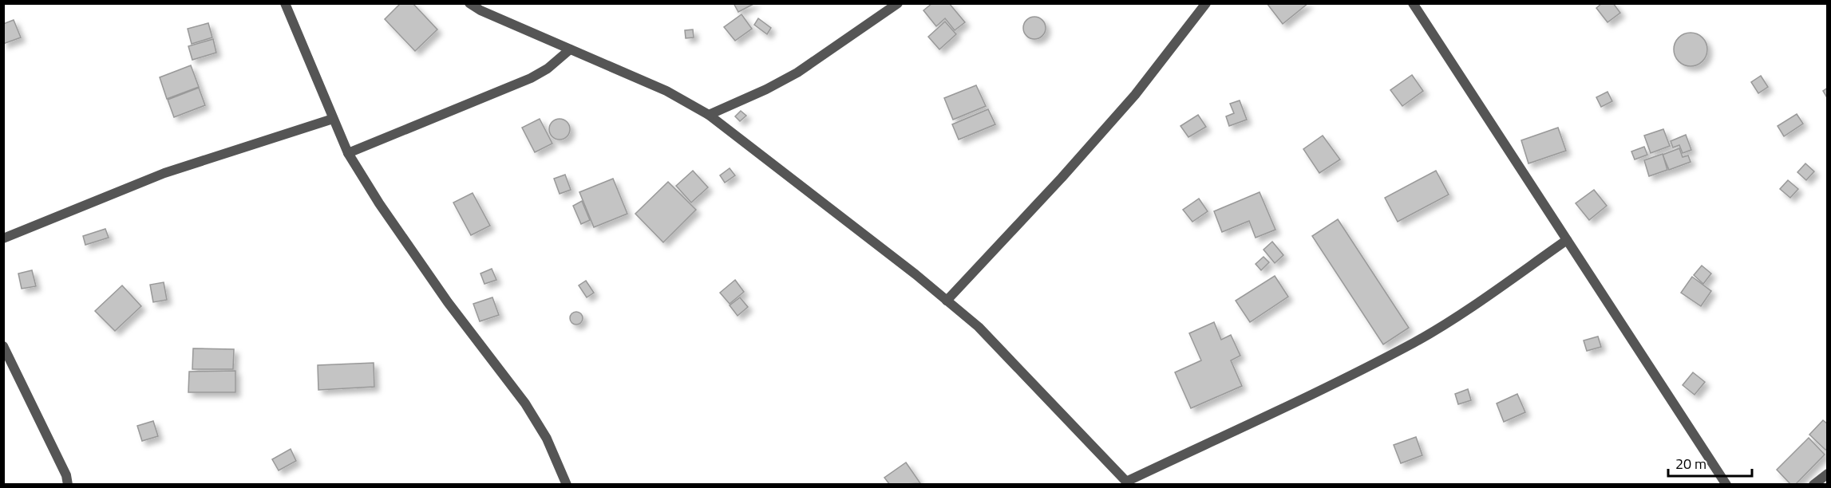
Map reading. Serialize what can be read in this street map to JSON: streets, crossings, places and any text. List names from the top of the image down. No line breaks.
{"scale_bar":"20 m"}
